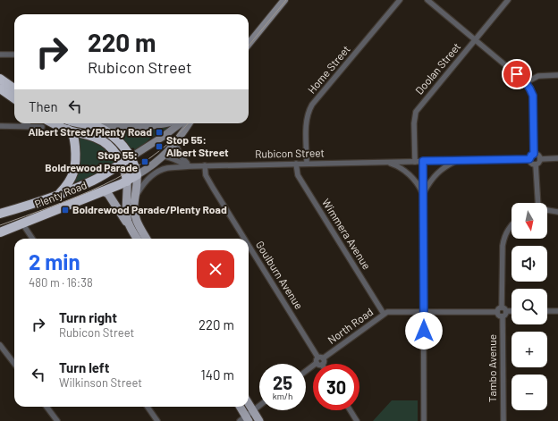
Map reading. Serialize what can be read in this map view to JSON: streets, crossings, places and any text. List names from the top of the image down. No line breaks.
{"streets":{"highway":["Plenty Road"],"street":["Doolan Street","Home Street","Rubicon Street","Wimmera Avenue","Goulburn Avenue","North Road","Tambo Avenue"]},"crossings":[["Doolan Street","Rubicon Street"],["Home Street","Rubicon Street"],["Rubicon Street","Plenty Road"],["Rubicon Street","Wimmera Avenue"],["Rubicon Street","Goulburn Avenue"],["Wimmera Avenue","North Road"],["Goulburn Avenue","North Road"],["North Road","Tambo Avenue"]],"places":{"transit":["Albert Street/Plenty Road","Stop 55: Albert Street","Stop 55: Boldrewood Parade","Boldrewood Parade/Plenty Road"]},"north":"bottom","page":{"turn":["220 m","Rubicon Street"],"then":"Then","map_buttons":["+","−"],"heading":["2 min","480 m · 16:38"],"list":[{"name":"Turn right","note":"Rubicon Street","value":"220 m"},{"name":"Turn left","note":"Wilkinson Street","value":"140 m"}],"speed":"25 km/h","limit":"30"}}
